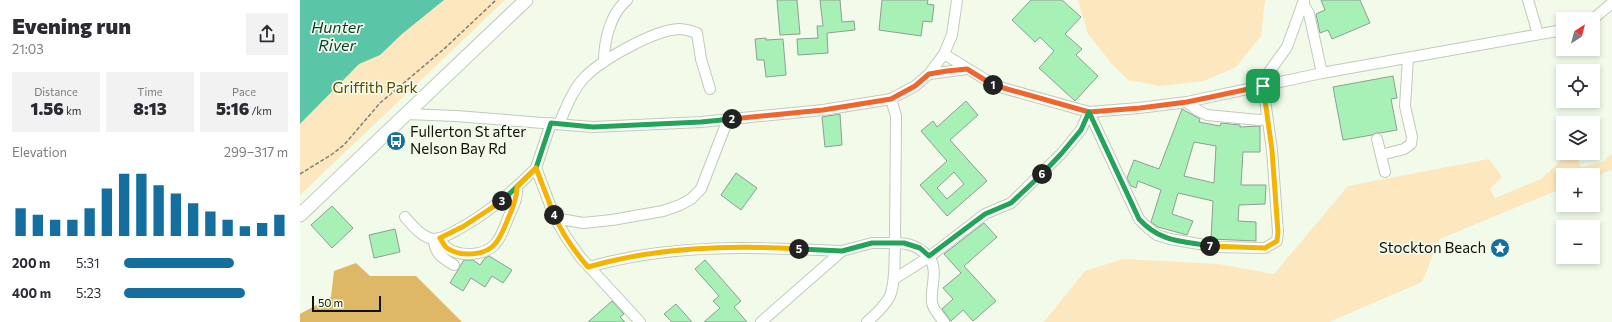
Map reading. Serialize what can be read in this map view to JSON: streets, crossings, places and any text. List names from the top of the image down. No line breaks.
{"water":["Hunter River"],"parks":["Griffith Park"],"places":{"bus stop":["Fullerton St after Nelson Bay Rd"],"place":["Stockton Beach"]},"scale_bar":"50 m","north":"top right","page":{"heading":["Evening run","21:03"],"map_buttons":["+","−"],"stats":[["Distance","1.56 km"],["Time","8:13"],["Pace","5:16 /km"]],"pins":["1","2","6","3","4","7","5"],"chart":["Elevation","299–317 m"],"list":[{"name":"200 m","note":"5:31"},{"name":"400 m","note":"5:23"}],"scale":"50 m"}}
